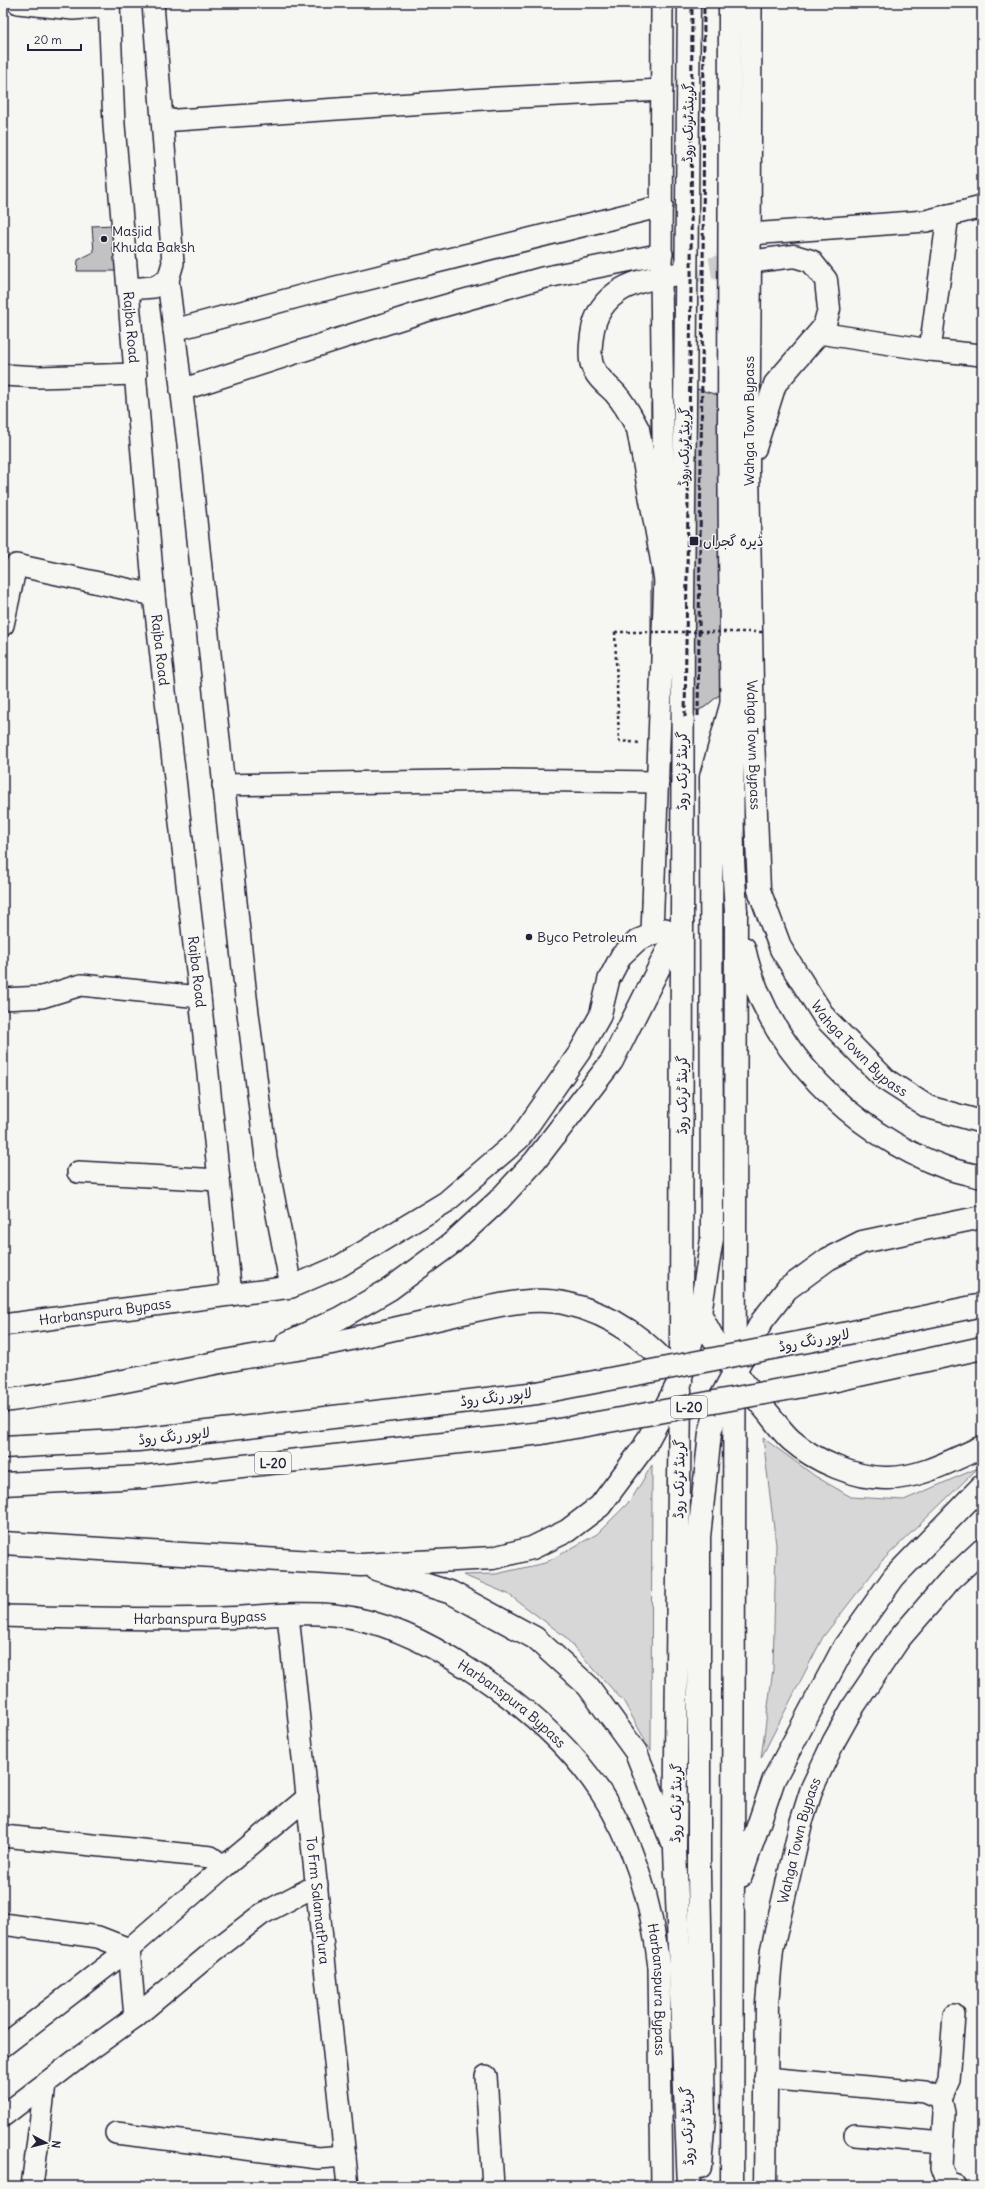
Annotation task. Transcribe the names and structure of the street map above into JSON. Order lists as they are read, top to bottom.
{
  "streets": {
    "main road": [
      "گرینڈ ٹرنک روڈ",
      "Wahga Town Bypass",
      "لاہور رنگ روڈ",
      "L-20"
    ],
    "street": ["Rajba Road", "Harbanspura Bypass", "To Frm SalamatPura"]
  },
  "crossings": [
    ["گرینڈ ٹرنک روڈ", "Harbanspura Bypass"],
    ["Rajba Road", "Harbanspura Bypass"],
    ["Harbanspura Bypass", "To Frm SalamatPura"]
  ],
  "places": {
    "other": ["Masjid Khuda Baksh", "Byco Petroleum"],
    "transit": ["ڈیرہ گجراں"]
  },
  "scale_bar": "20 m",
  "north": "right"
}
